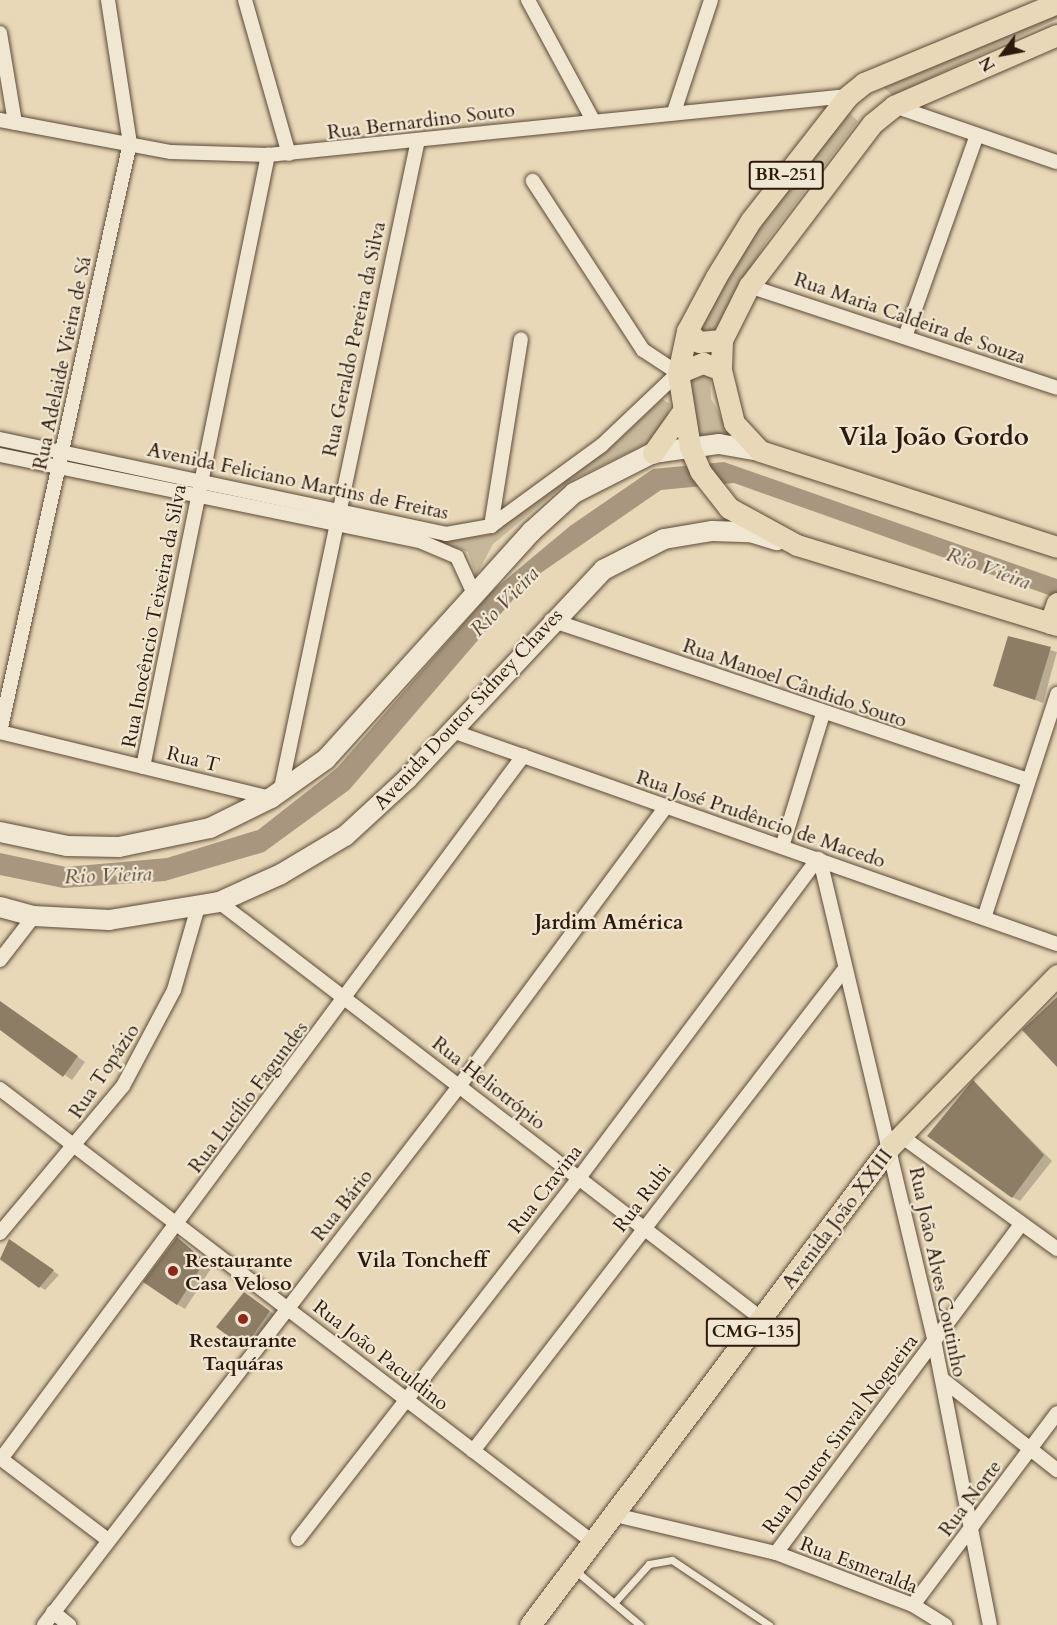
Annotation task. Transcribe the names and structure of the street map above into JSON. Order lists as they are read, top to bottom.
{
  "streets": {
    "main road": [
      "BR-251",
      "Avenida Doutor Sidney Chaves",
      "Avenida João XXIII",
      "CMG-135"
    ],
    "street": [
      "Rua Bernardino Souto",
      "Rua Maria Caldeira de Souza",
      "Rua Geraldo Pereira da Silva",
      "Rua Adelaide Vieira de Sá",
      "Avenida Feliciano Martins de Freitas",
      "Rua Inocêncio Teixeira da Silva",
      "Rua Manoel Cândido Souto",
      "Rua T",
      "Rua José Prudêncio de Macedo",
      "Rua Topázio",
      "Rua Heliotrópio",
      "Rua Lucílio Fagundes",
      "Rua Cravina",
      "Rua Rubi",
      "Rua Bário",
      "Rua João Alves Coutinho",
      "Rua João Paculdino",
      "Rua Doutor Sinval Nogueira",
      "Rua Norte",
      "Rua Esmeralda"
    ]
  },
  "crossings": [
    ["Rua Bernardino Souto", "BR-251"],
    ["Rua Bernardino Souto", "Rua Geraldo Pereira da Silva"],
    ["Rua Bernardino Souto", "Rua Adelaide Vieira de Sá"],
    ["Rua Bernardino Souto", "Rua Inocêncio Teixeira da Silva"],
    ["BR-251", "Rua Maria Caldeira de Souza"],
    ["BR-251", "Avenida Feliciano Martins de Freitas"],
    ["BR-251", "Avenida Doutor Sidney Chaves"],
    ["Rua Geraldo Pereira da Silva", "Avenida Feliciano Martins de Freitas"],
    ["Rua Geraldo Pereira da Silva", "Rua T"],
    ["Rua Adelaide Vieira de Sá", "Avenida Feliciano Martins de Freitas"],
    ["Rua Adelaide Vieira de Sá", "Rua T"],
    ["Avenida Feliciano Martins de Freitas", "Rua Inocêncio Teixeira da Silva"],
    ["Rua Inocêncio Teixeira da Silva", "Rua T"],
    ["Rua Manoel Cândido Souto", "Avenida Doutor Sidney Chaves"],
    ["Avenida Doutor Sidney Chaves", "Rua José Prudêncio de Macedo"],
    ["Avenida Doutor Sidney Chaves", "Rua Topázio"],
    ["Avenida Doutor Sidney Chaves", "Rua Heliotrópio"],
    ["Rua José Prudêncio de Macedo", "Rua Lucílio Fagundes"],
    ["Rua José Prudêncio de Macedo", "Rua Cravina"],
    ["Rua José Prudêncio de Macedo", "Rua Bário"],
    ["Rua José Prudêncio de Macedo", "Rua João Alves Coutinho"],
    ["Rua Topázio", "Rua João Paculdino"],
    ["Rua Heliotrópio", "Rua Lucílio Fagundes"],
    ["Rua Heliotrópio", "Rua Cravina"],
    ["Rua Heliotrópio", "Rua Rubi"],
    ["Rua Heliotrópio", "Rua Bário"],
    ["Rua Heliotrópio", "Avenida João XXIII"],
    ["Rua Lucílio Fagundes", "Rua João Paculdino"],
    ["Rua Cravina", "Rua João Alves Coutinho"],
    ["Rua Cravina", "Rua João Paculdino"],
    ["Rua Rubi", "Rua João Alves Coutinho"],
    ["Rua Rubi", "Rua João Paculdino"],
    ["Rua Bário", "Rua João Paculdino"],
    ["Avenida João XXIII", "Rua João Alves Coutinho"],
    ["Avenida João XXIII", "Rua João Paculdino"],
    ["Avenida João XXIII", "Rua Esmeralda"],
    ["Rua João Alves Coutinho", "Rua Doutor Sinval Nogueira"],
    ["Rua João Alves Coutinho", "Rua Norte"],
    ["Rua Doutor Sinval Nogueira", "Rua Esmeralda"],
    ["Rua Norte", "Rua Esmeralda"]
  ],
  "districts": ["Vila João Gordo", "Jardim América", "Vila Toncheff"],
  "water": ["Rio Vieira"],
  "places": ["Restaurante Casa Veloso", "Restaurante Taquáras"],
  "north": "bottom left"
}
